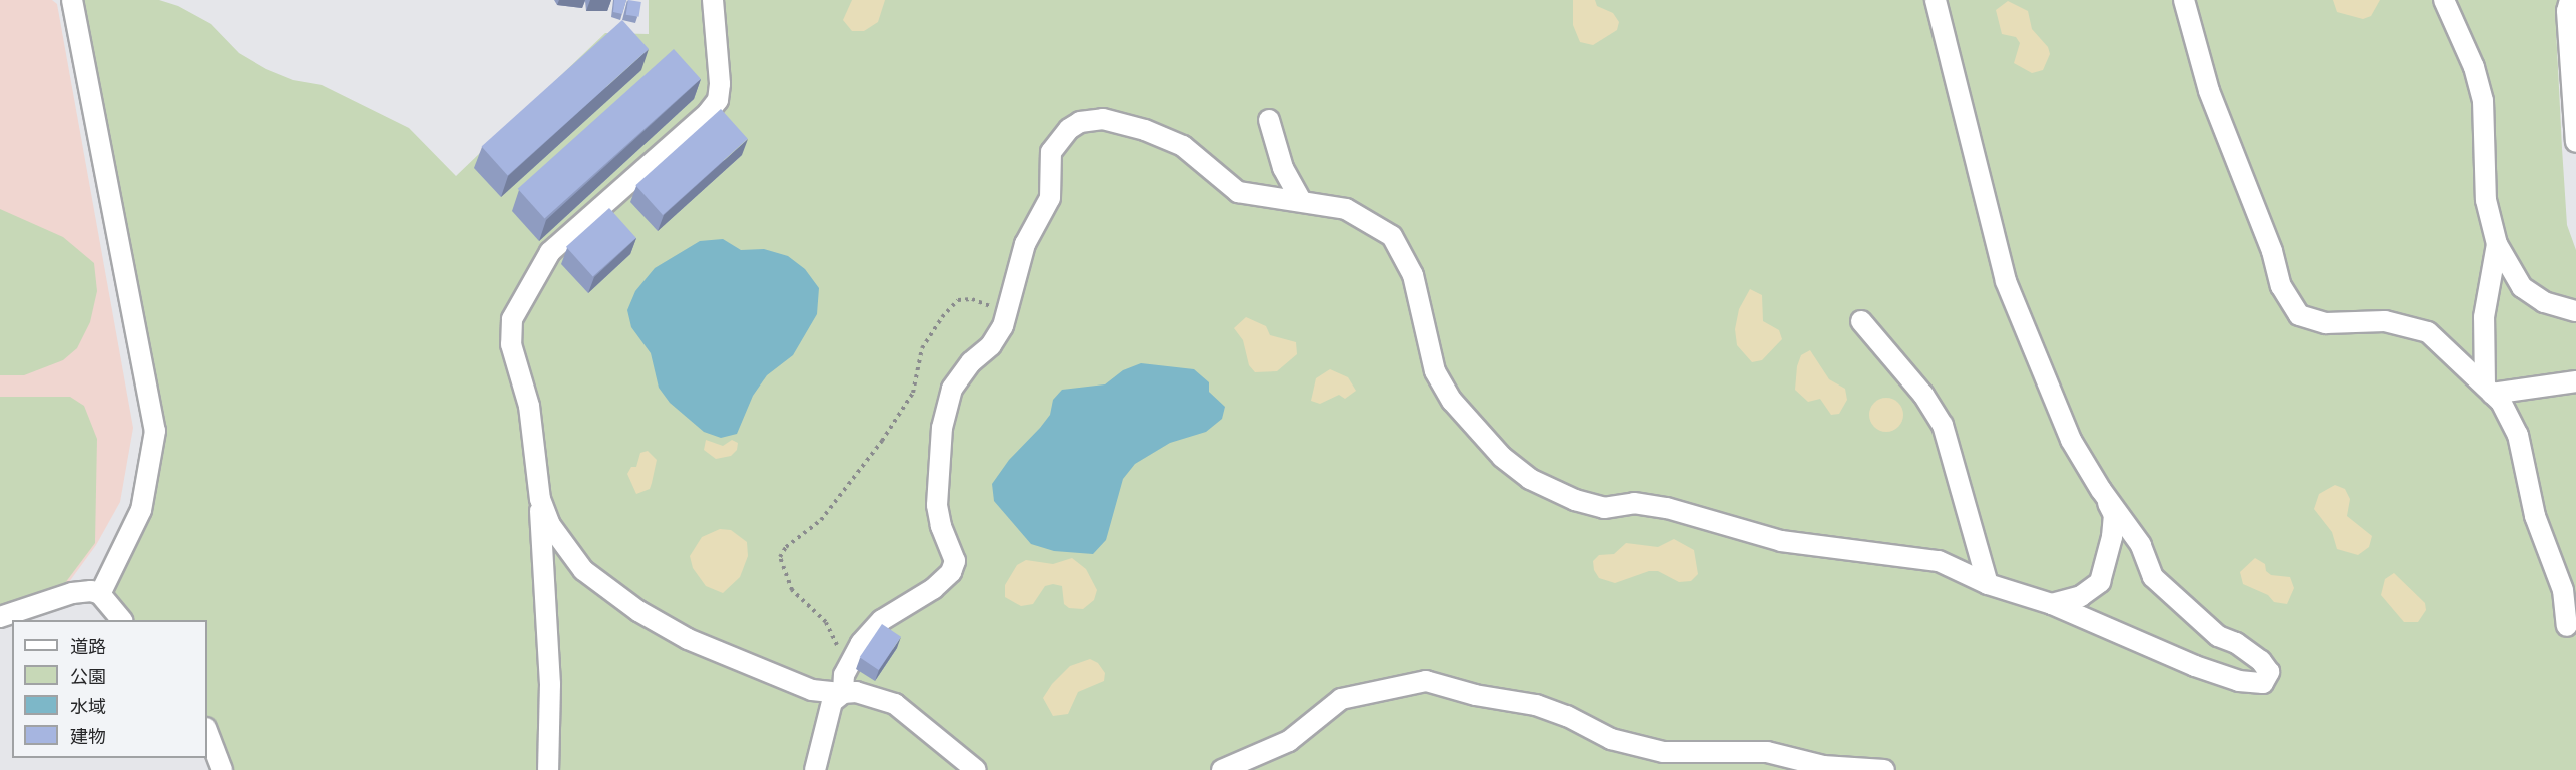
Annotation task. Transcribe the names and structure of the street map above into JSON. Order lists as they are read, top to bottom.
{
  "legend": [
    "道路",
    "公園",
    "水域",
    "建物"
  ]
}
